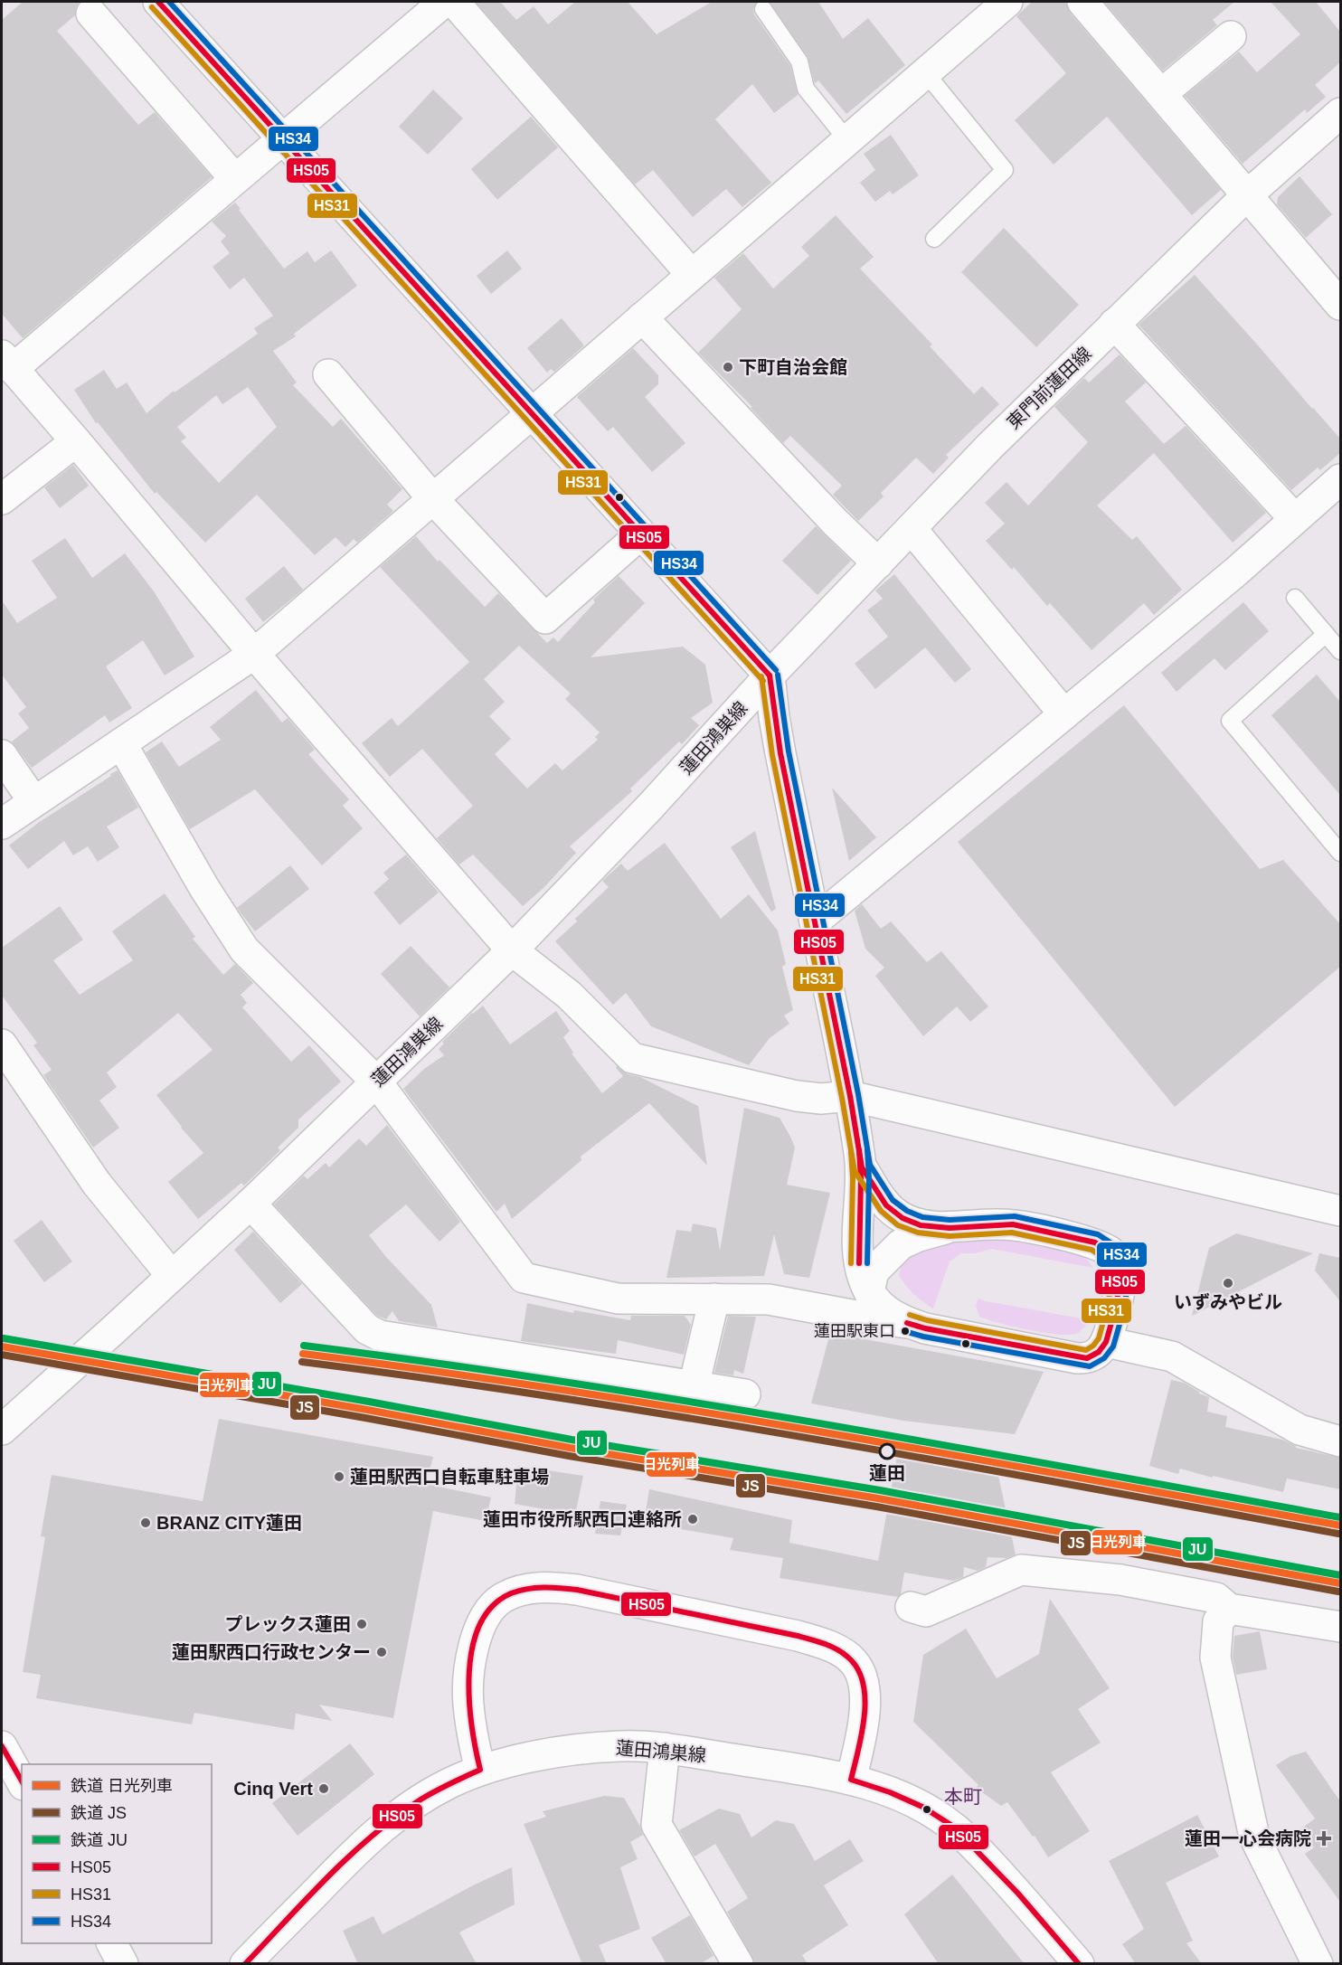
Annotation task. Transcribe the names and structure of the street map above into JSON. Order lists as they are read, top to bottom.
{
  "streets": {
    "street": ["東門前蓮田線", "蓮田鴻巣線"]
  },
  "crossings": [
    ["東門前蓮田線", "蓮田鴻巣線"]
  ],
  "districts": ["本町"],
  "places": {
    "other": [
      "下町自治会館",
      "いずみやビル",
      "蓮田駅東口",
      "蓮田",
      "蓮田駅西口自転車駐車場",
      "蓮田市役所駅西口連絡所",
      "BRANZ CITY蓮田",
      "プレックス蓮田",
      "蓮田駅西口行政センター",
      "Cinq Vert"
    ],
    "health": ["蓮田一心会病院"]
  },
  "lines": [
    "transit line HS05",
    "transit line HS34",
    "transit line HS31",
    "rail line JU",
    "rail line 日光列車",
    "rail line JS"
  ],
  "legend": [
    "鉄道 日光列車",
    "鉄道 JS",
    "鉄道 JU",
    "HS05",
    "HS31",
    "HS34"
  ]
}
